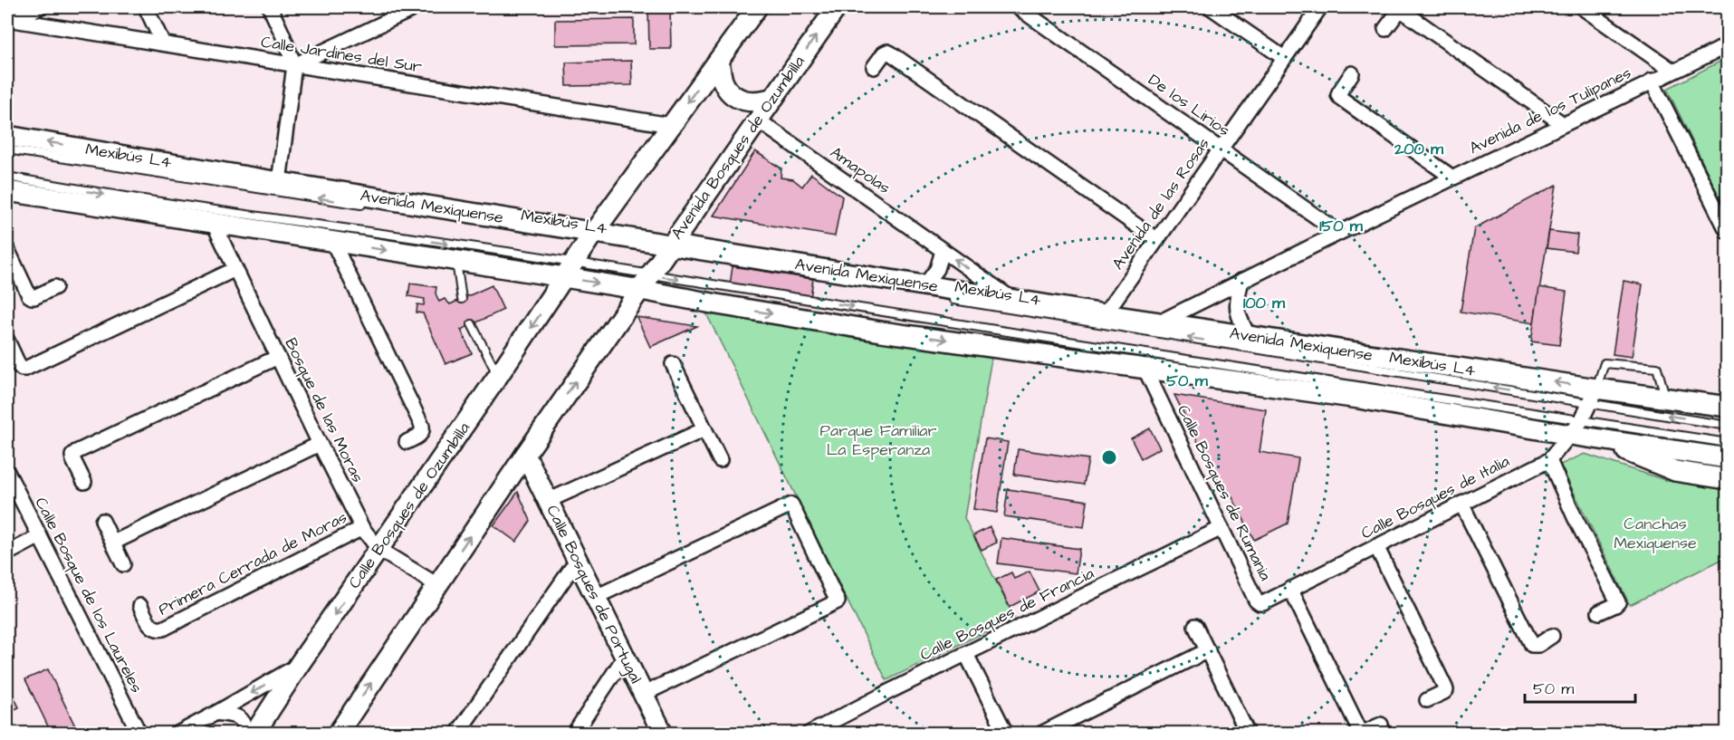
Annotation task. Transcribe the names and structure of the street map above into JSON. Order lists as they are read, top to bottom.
{
  "streets": {
    "main road": [
      "Avenida Bosques de Ozumbilla",
      "Avenida Mexiquense",
      "Calle Bosques de Ozumbilla",
      "Calle Bosques de Portugal"
    ],
    "street": [
      "Calle Jardines del Sur",
      "De los Lirios",
      "Avenida de los Tulipanes",
      "Amapolas",
      "Avenida de las Rosas",
      "Bosque de las Moras",
      "Calle Bosques de Rumania",
      "Calle Bosques de Italia",
      "Primera Cerrada de Moras",
      "Calle Bosque de los Laureles",
      "Calle Bosques de Francia"
    ],
    "lane": ["Mexibús L4"]
  },
  "crossings": [
    ["De los Lirios", "Avenida de los Tulipanes"],
    ["De los Lirios", "Avenida de las Rosas"],
    ["Avenida de los Tulipanes", "Avenida Mexiquense"],
    ["Avenida Bosques de Ozumbilla", "Mexibús L4"],
    ["Avenida Bosques de Ozumbilla", "Amapolas"],
    ["Avenida Bosques de Ozumbilla", "Avenida Mexiquense"],
    ["Mexibús L4", "Avenida Mexiquense"],
    ["Mexibús L4", "Calle Bosques de Italia"],
    ["Amapolas", "Avenida Mexiquense"],
    ["Avenida de las Rosas", "Avenida Mexiquense"],
    ["Avenida Mexiquense", "Calle Bosques de Italia"],
    ["Bosque de las Moras", "Calle Bosques de Ozumbilla"],
    ["Bosque de las Moras", "Primera Cerrada de Moras"],
    ["Calle Bosques de Rumania", "Calle Bosques de Italia"],
    ["Calle Bosques de Rumania", "Calle Bosques de Francia"]
  ],
  "parks": ["Parque Familiar La Esperanza", "Canchas Mexiquense"],
  "scale_bar": "50 m",
  "rings": [
    "200 m",
    "150 m",
    "100 m",
    "50 m"
  ]
}
